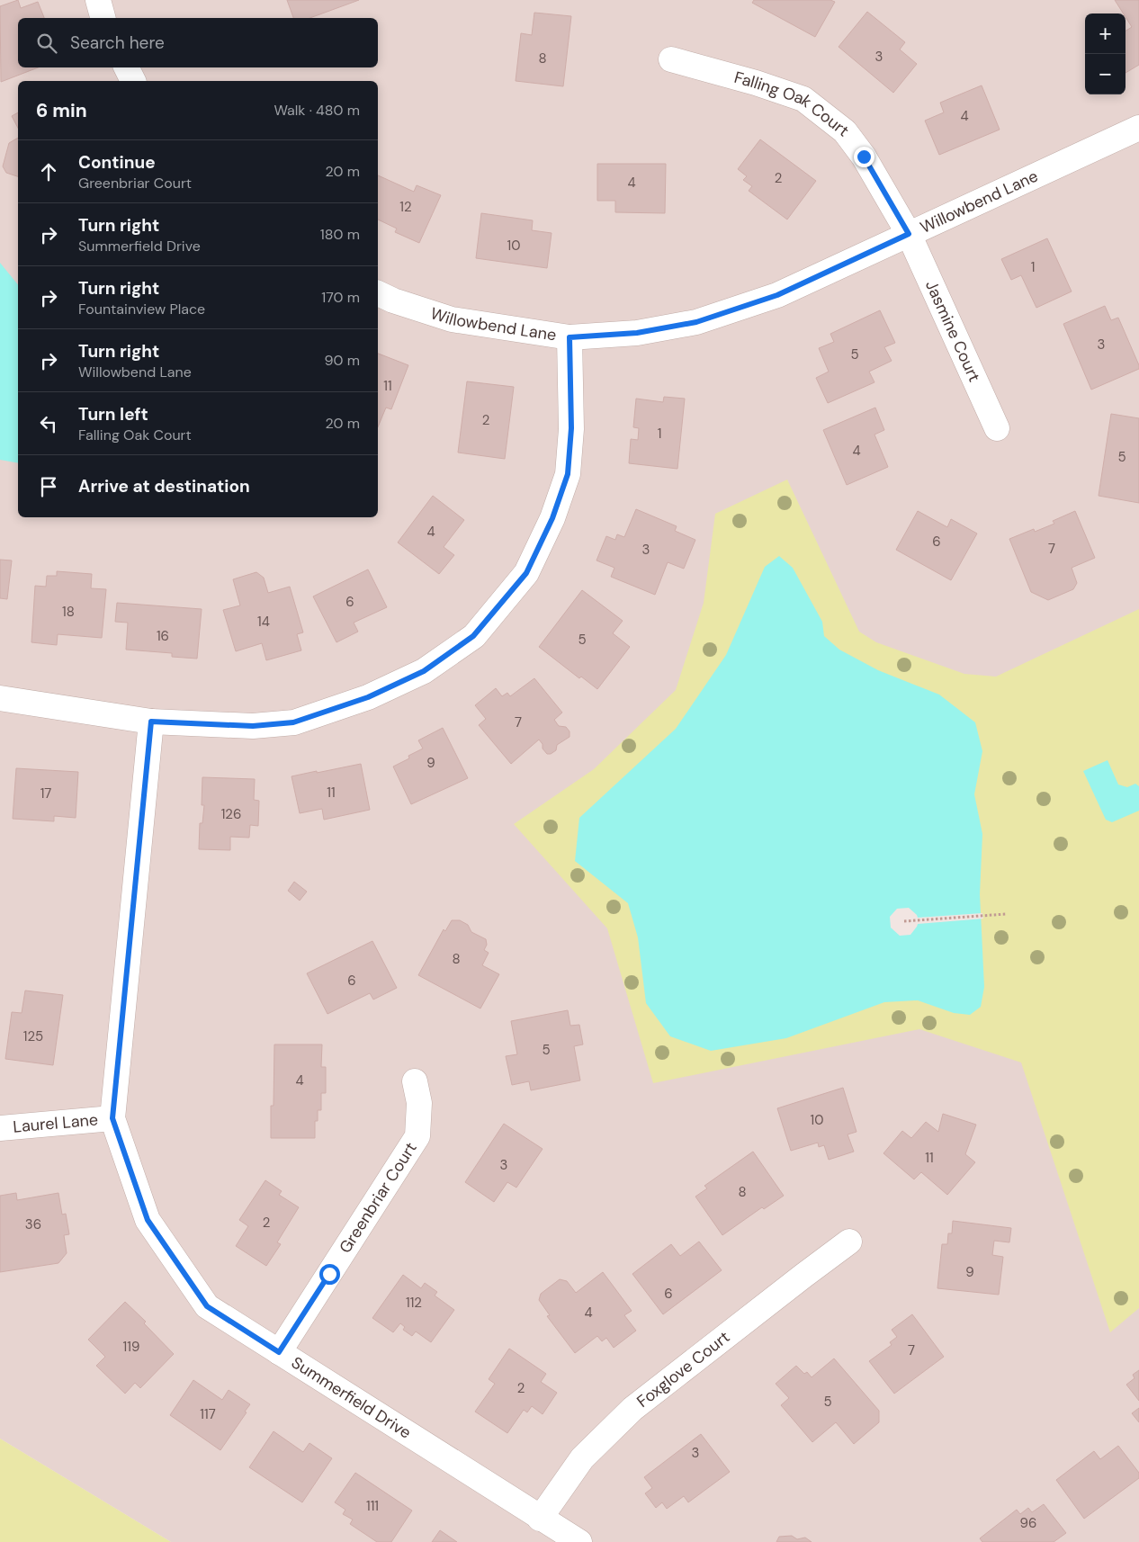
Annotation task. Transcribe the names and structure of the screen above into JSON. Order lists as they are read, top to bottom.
{
  "streets": {
    "street": [
      "Falling Oak Court",
      "Willowbend Lane",
      "Jasmine Court",
      "Laurel Lane",
      "Greenbriar Court",
      "Foxglove Court",
      "Summerfield Drive"
    ]
  },
  "crossings": [
    ["Falling Oak Court", "Willowbend Lane"],
    ["Falling Oak Court", "Jasmine Court"],
    ["Willowbend Lane", "Jasmine Court"],
    ["Laurel Lane", "Summerfield Drive"],
    ["Greenbriar Court", "Summerfield Drive"],
    ["Foxglove Court", "Summerfield Drive"]
  ],
  "house_numbers": [
    "3",
    "8",
    "4",
    "2",
    "4",
    "12",
    "10",
    "1",
    "3",
    "5",
    "11",
    "2",
    "1",
    "4",
    "5",
    "4",
    "6",
    "7",
    "3",
    "6",
    "18",
    "14",
    "16",
    "5",
    "7",
    "9",
    "11",
    "17",
    "126",
    "8",
    "6",
    "125",
    "5",
    "4",
    "10",
    "11",
    "3",
    "8",
    "2",
    "36",
    "9",
    "6",
    "112",
    "4",
    "119",
    "7",
    "2",
    "5",
    "117",
    "3",
    "111",
    "96"
  ],
  "page": {
    "map_buttons": ["+", "−"],
    "search": "Search here",
    "heading": ["6 min", "Walk · 480 m"],
    "list": [
      ["Continue", "Greenbriar Court", "20 m"],
      ["Turn right", "Summerfield Drive", "180 m"],
      ["Turn right", "Fountainview Place", "170 m"],
      ["Turn right", "Willowbend Lane", "90 m"],
      ["Turn left", "Falling Oak Court", "20 m"],
      "Arrive at destination"
    ]
  }
}
